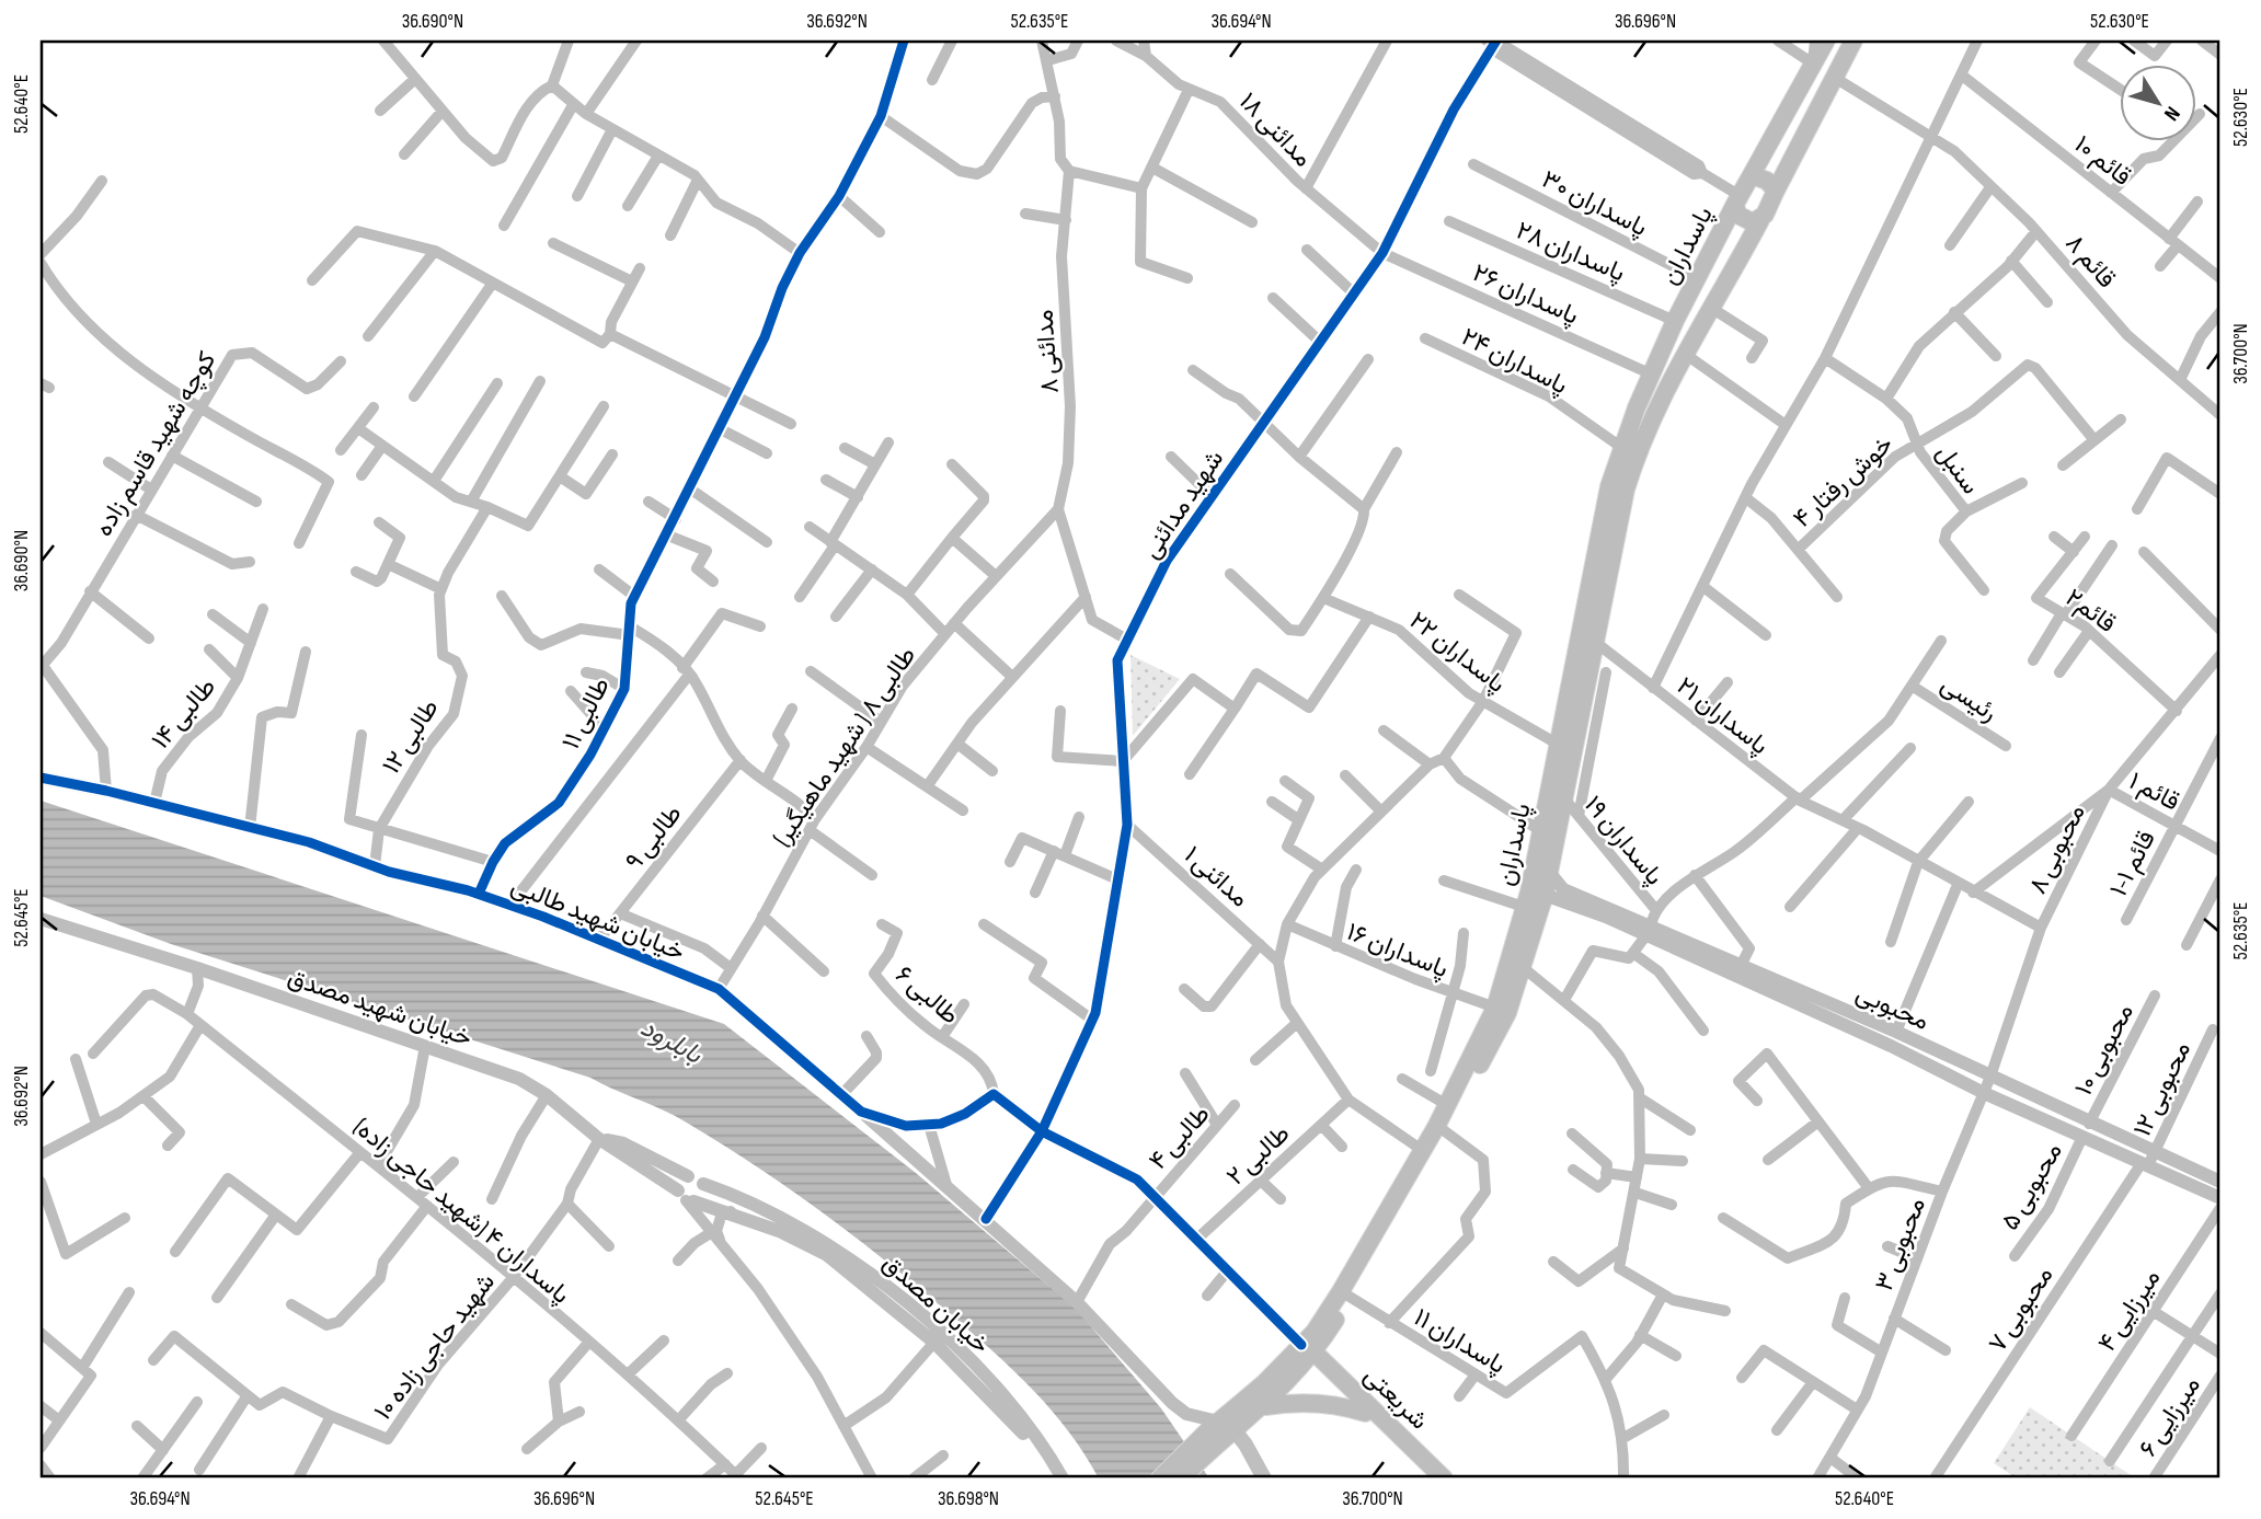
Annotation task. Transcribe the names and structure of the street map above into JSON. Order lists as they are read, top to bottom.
{
  "streets": {
    "main road": ["پاسداران", "شریعتی"],
    "street": [
      "مدائنی ۱۸",
      "قائم ۱۰",
      "پاسداران ۳۰",
      "پاسداران ۲۸",
      "قائم ۸",
      "پاسداران ۲۶",
      "مدائنی ۸",
      "پاسداران ۲۴",
      "کوچه شهید قاسم زاده",
      "سنبل",
      "خوش رفتار ۴",
      "شهید مدائنی",
      "قائم۲",
      "پاسداران ۲۲",
      "رئیسی",
      "طالبی ۱۴",
      "طالبی ۱۱",
      "پاسداران ۲۱",
      "طالبی ۱۲",
      "طالبی ۸ ( شهید ماهیگیر)",
      "قائم ۱",
      "طالبی ۹",
      "پاسداران ۱۹",
      "محبوبی ۸",
      "قائم ۱-۱",
      "مدائنی ۱",
      "خیابان شهید طالبی",
      "پاسداران ۱۶",
      "طالبی ۶",
      "خیابان شهید مصدق",
      "محبوبی",
      "محبوبی ۱۰",
      "محبوبی ۱۲",
      "طالبی ۴",
      "طالبی ۲",
      "محبوبی ۵",
      "پاسداران ۴ (شهید حاجی زاده)",
      "محبوبی ۳",
      "خیابان مصدق",
      "محبوبی ۷",
      "میرزایی ۴",
      "پاسداران ۱۱",
      "شهید حاجی زاده ۱۰",
      "میرزایی ۶"
    ]
  },
  "crossings": [
    ["مدائنی ۱۸", "پاسداران ۲۶"],
    ["مدائنی ۱۸", "شهید مدائنی"],
    ["پاسداران ۳۰", "پاسداران"],
    ["پاسداران", "پاسداران ۲۸"],
    ["پاسداران", "پاسداران ۲۶"],
    ["پاسداران", "پاسداران ۲۴"],
    ["پاسداران", "پاسداران ۲۲"],
    ["پاسداران", "پاسداران ۲۱"],
    ["پاسداران", "پاسداران ۱۹"],
    ["پاسداران", "پاسداران ۱۶"],
    ["پاسداران", "محبوبی"],
    ["پاسداران", "پاسداران ۱۱"],
    ["پاسداران", "شریعتی"],
    ["پاسداران ۲۶", "شهید مدائنی"],
    ["مدائنی ۸", "شهید مدائنی"],
    ["مدائنی ۸", "طالبی ۸ ( شهید ماهیگیر)"],
    ["سنبل", "خوش رفتار ۴"],
    ["شهید مدائنی", "مدائنی ۱"],
    ["قائم۲", "محبوبی ۸"],
    ["طالبی ۱۴", "خیابان شهید طالبی"],
    ["طالبی ۱۱", "خیابان شهید طالبی"],
    ["پاسداران ۲۱", "محبوبی ۸"],
    ["طالبی ۱۲", "خیابان شهید طالبی"],
    ["طالبی ۸ ( شهید ماهیگیر)", "خیابان شهید طالبی"],
    ["قائم ۱", "محبوبی ۸"],
    ["قائم ۱", "قائم ۱-۱"],
    ["طالبی ۹", "خیابان شهید طالبی"],
    ["محبوبی ۸", "محبوبی"],
    ["محبوبی ۸", "محبوبی ۳"],
    ["خیابان شهید طالبی", "طالبی ۶"],
    ["خیابان شهید مصدق", "خیابان مصدق"],
    ["خیابان شهید مصدق", "شهید حاجی زاده ۱۰"],
    ["محبوبی", "محبوبی ۱۰"],
    ["محبوبی", "محبوبی ۱۲"],
    ["محبوبی", "محبوبی ۵"],
    ["محبوبی", "محبوبی ۳"],
    ["محبوبی", "محبوبی ۷"],
    ["محبوبی ۱۰", "محبوبی ۵"],
    ["محبوبی ۱۲", "محبوبی ۷"],
    ["پاسداران ۴ (شهید حاجی زاده)", "شهید حاجی زاده ۱۰"]
  ],
  "water": ["بابلرود"],
  "north": "bottom right",
  "coordinates": [
    "36.690°N",
    "36.692°N",
    "52.635°E",
    "36.694°N",
    "36.696°N",
    "52.630°E",
    "52.640°E",
    "36.700°N",
    "52.645°E",
    "36.698°N"
  ]
}
